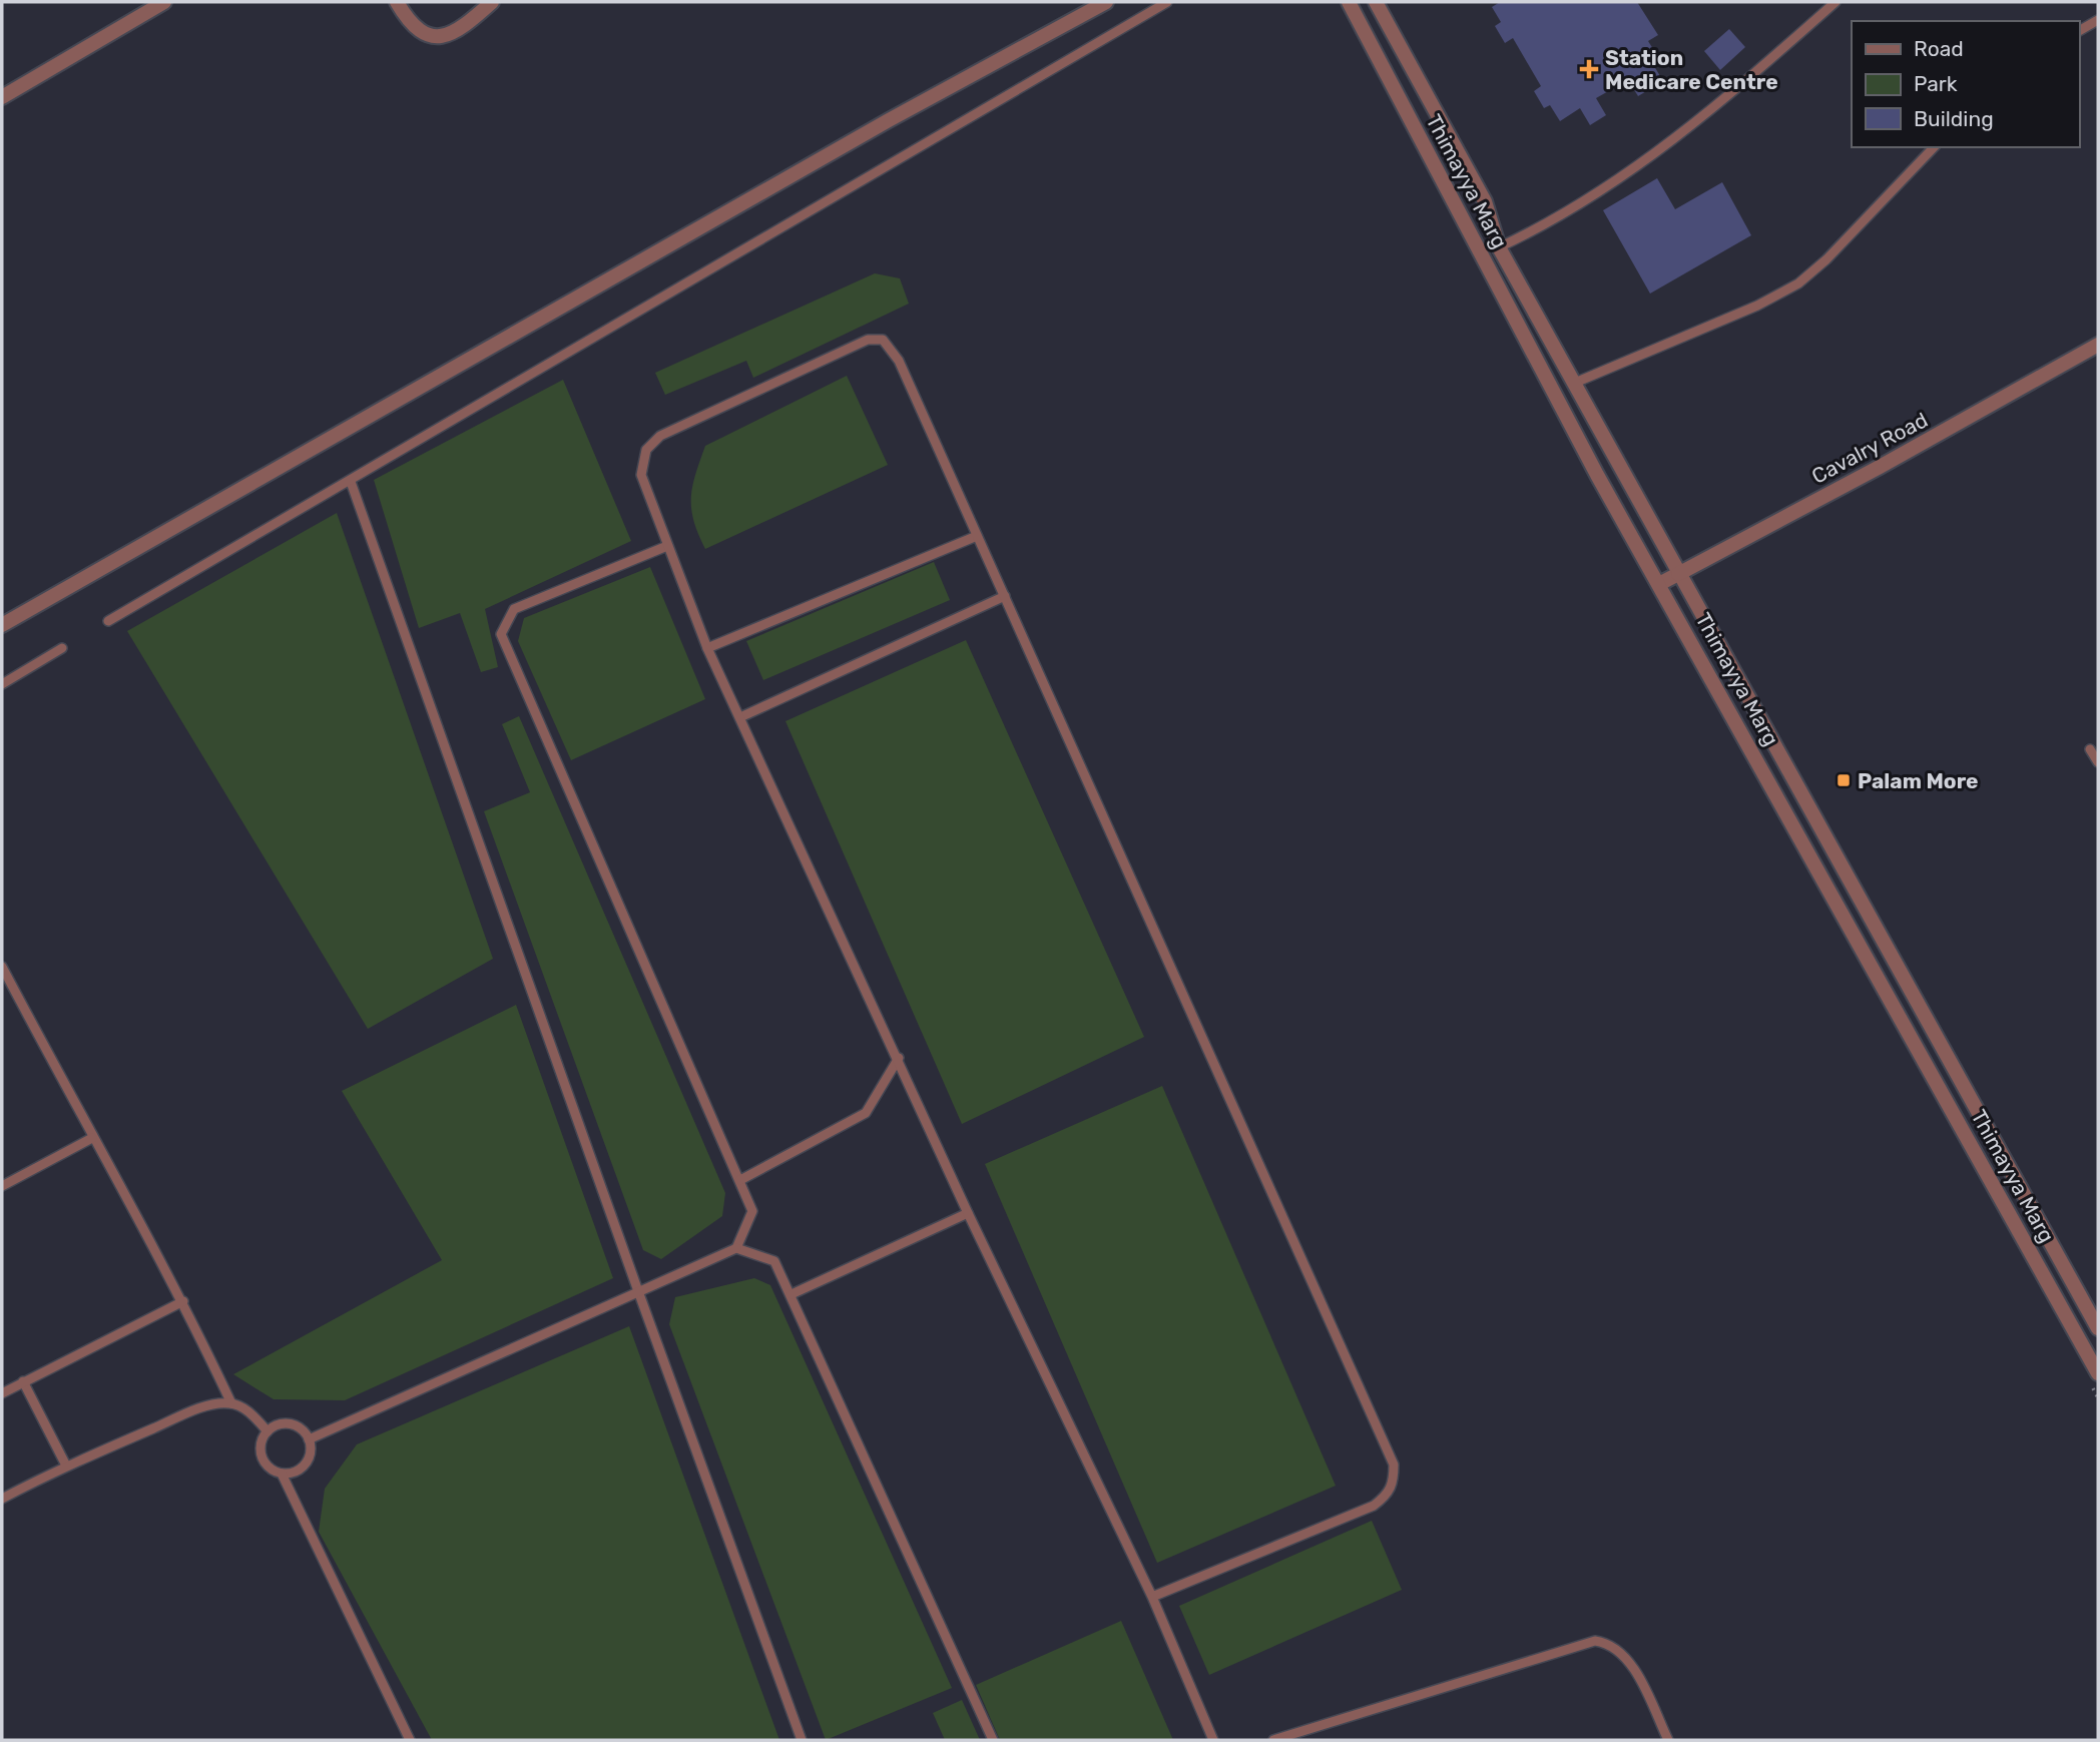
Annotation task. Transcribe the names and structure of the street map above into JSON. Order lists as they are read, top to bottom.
{
  "streets": {
    "street": ["Thimayya Marg", "Cavalry Road"]
  },
  "crossings": [
    ["Thimayya Marg", "Cavalry Road"]
  ],
  "places": {
    "health": ["Station Medicare Centre"],
    "transit": ["Palam More"]
  },
  "legend": ["Road", "Park", "Building"]
}
